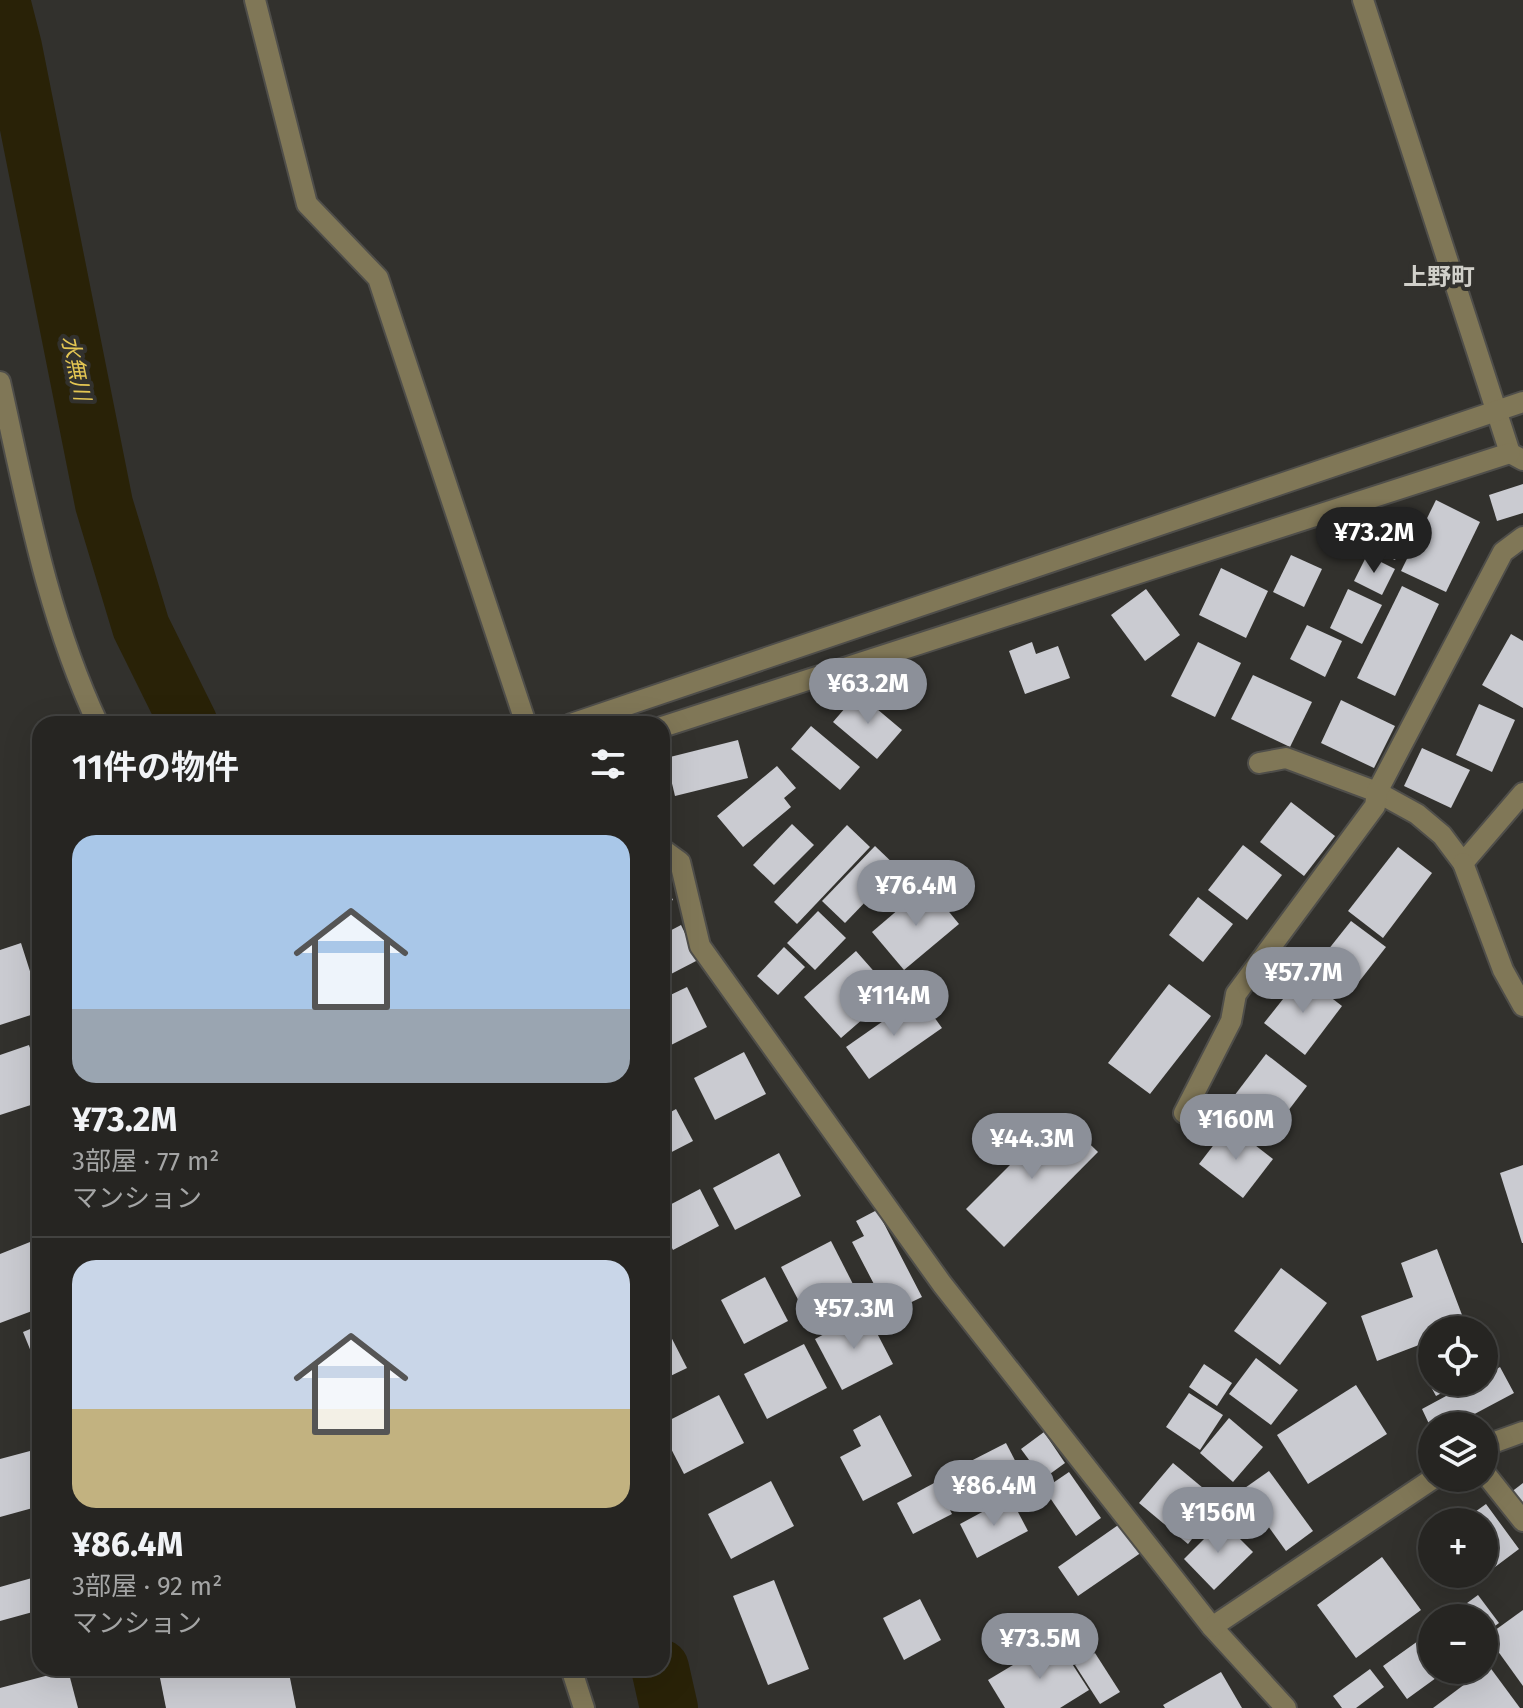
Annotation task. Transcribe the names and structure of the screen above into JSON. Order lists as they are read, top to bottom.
{
  "districts": ["上野町"],
  "water": ["水無川"],
  "page": {
    "price": [
      "¥73.2M",
      "¥63.2M",
      "¥76.4M",
      "¥57.7M",
      "¥114M",
      "¥160M",
      "¥44.3M",
      "¥57.3M",
      "¥86.4M",
      "¥156M",
      "¥73.5M"
    ],
    "heading": "11件の物件",
    "list": [
      {
        "name": "¥73.2M",
        "note": "3部屋 · 77 m² · マンション"
      },
      {
        "name": "¥86.4M",
        "note": "3部屋 · 92 m² · マンション"
      }
    ],
    "map_buttons": ["+", "−"]
  }
}
